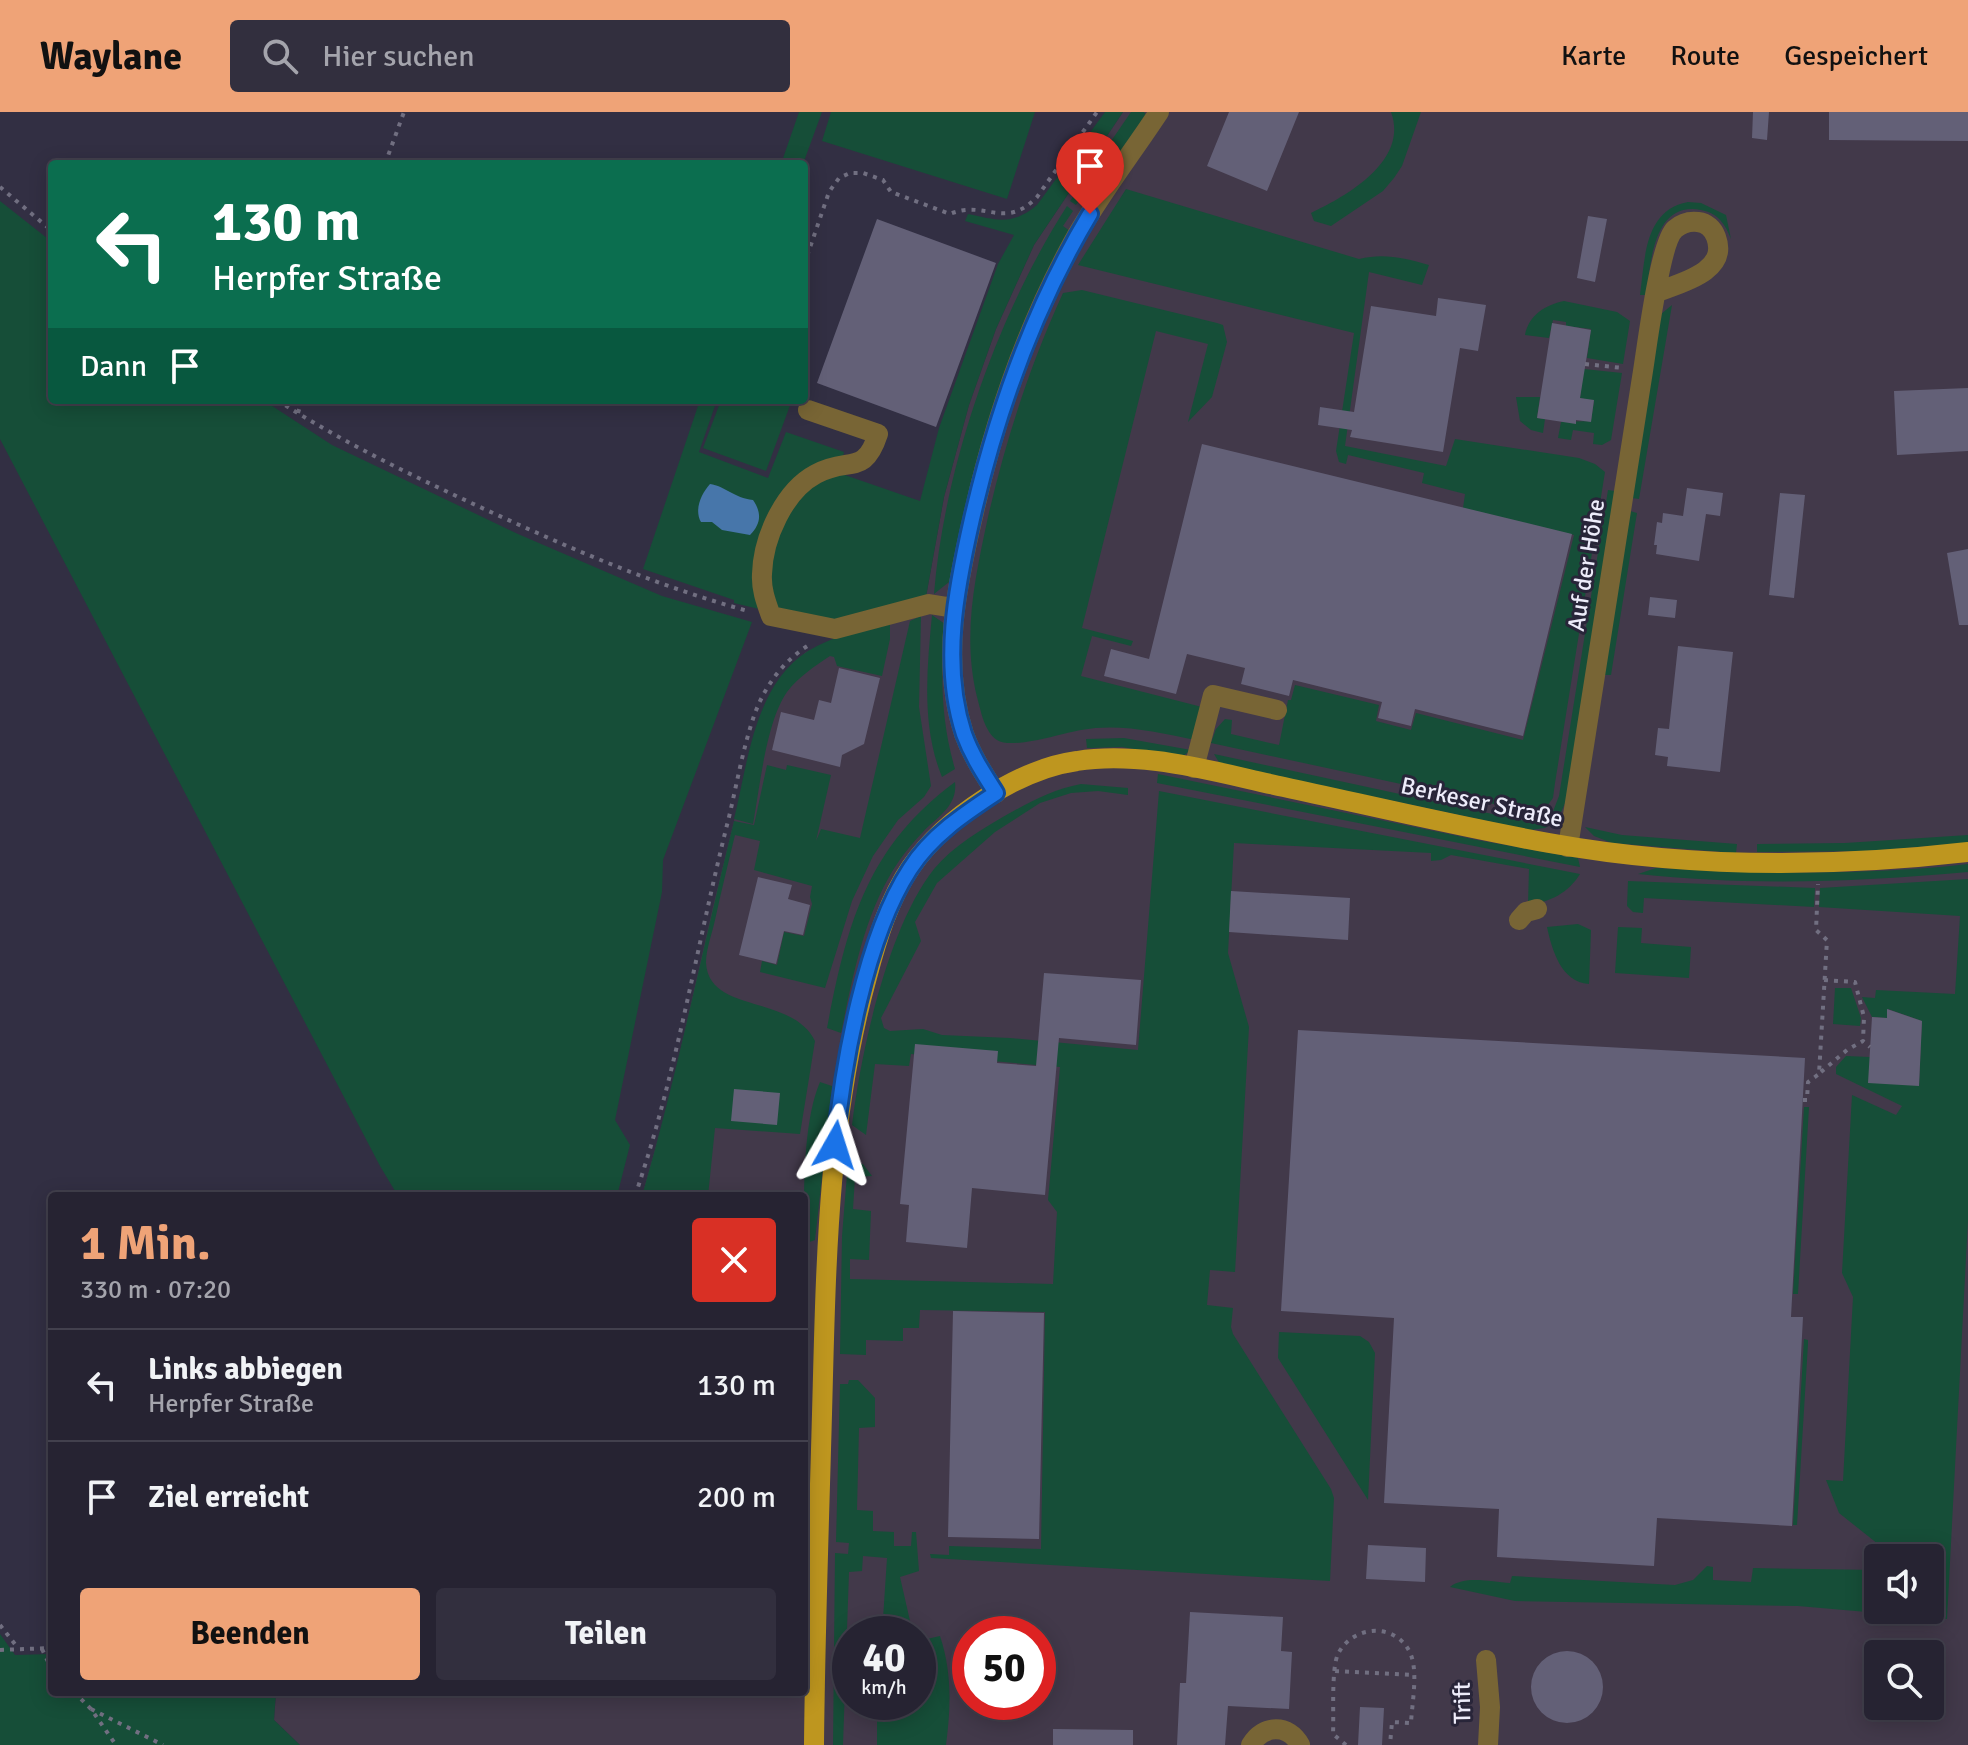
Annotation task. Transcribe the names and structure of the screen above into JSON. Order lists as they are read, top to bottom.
{
  "streets": {
    "main road": ["Berkeser Straße"],
    "street": ["Auf der Höhe", "Trift"]
  },
  "crossings": [
    ["Auf der Höhe", "Berkeser Straße"]
  ],
  "page": {
    "header": "Waylane",
    "search": "Hier suchen",
    "nav": ["Karte", "Route", "Gespeichert"],
    "turn": ["130 m", "Herpfer Straße"],
    "then": "Dann",
    "heading": ["1 Min.", "330 m · 07:20"],
    "list": [
      {
        "name": "Links abbiegen",
        "note": "Herpfer Straße",
        "value": "130 m"
      },
      {
        "name": "Ziel erreicht",
        "value": "200 m"
      }
    ],
    "buttons": ["Beenden", "Teilen"],
    "speed": "40 km/h",
    "limit": "50"
  }
}
